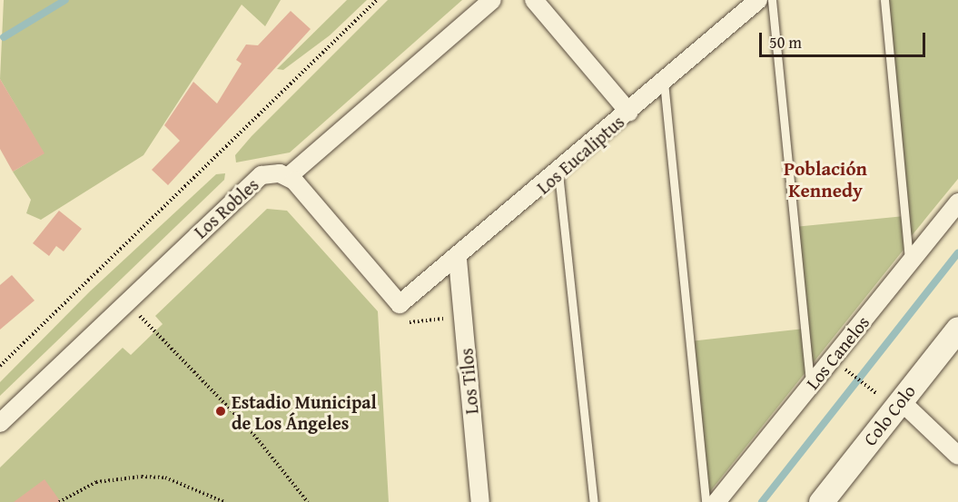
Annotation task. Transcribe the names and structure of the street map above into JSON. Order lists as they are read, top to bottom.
{
  "streets": {
    "main road": ["Colo Colo"],
    "street": [
      "Los Eucaliptus",
      "Los Robles",
      "Los Canelos",
      "Los Tilos"
    ]
  },
  "crossings": [
    ["Los Eucaliptus", "Los Robles"],
    ["Los Eucaliptus", "Los Tilos"]
  ],
  "districts": ["Población Kennedy"],
  "places": ["Estadio Municipal de Los Ángeles"],
  "scale_bar": "50 m"
}
